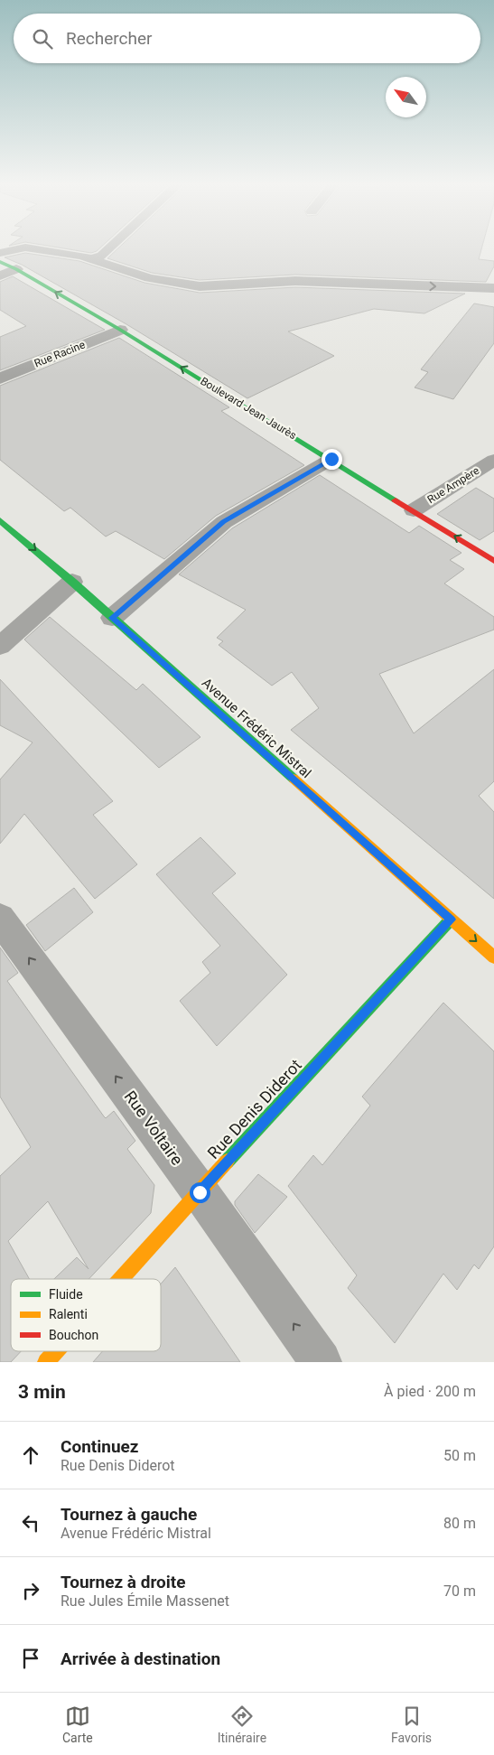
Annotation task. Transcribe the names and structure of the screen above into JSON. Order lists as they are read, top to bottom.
{
  "streets": {
    "main road": ["Boulevard Jean Jaurès", "Avenue Frédéric Mistral", "Rue Denis Diderot"],
    "street": ["Rue Racine", "Rue Ampère", "Rue Voltaire"]
  },
  "crossings": [
    ["Rue Racine", "Boulevard Jean Jaurès"],
    ["Boulevard Jean Jaurès", "Rue Ampère"],
    ["Avenue Frédéric Mistral", "Rue Denis Diderot"],
    ["Rue Denis Diderot", "Rue Voltaire"]
  ],
  "one_way": ["Boulevard Jean Jaurès", "Rue Voltaire"],
  "legend": ["Fluide", "Ralenti", "Bouchon"],
  "north": "top left",
  "page": {
    "search": "Rechercher",
    "heading": ["3 min", "À pied · 200 m"],
    "list": [
      ["Continuez", "Rue Denis Diderot", "50 m"],
      ["Tournez à gauche", "Avenue Frédéric Mistral", "80 m"],
      ["Tournez à droite", "Rue Jules Émile Massenet", "70 m"],
      "Arrivée à destination"
    ],
    "nav": ["Carte", "Itinéraire", "Favoris"]
  }
}
